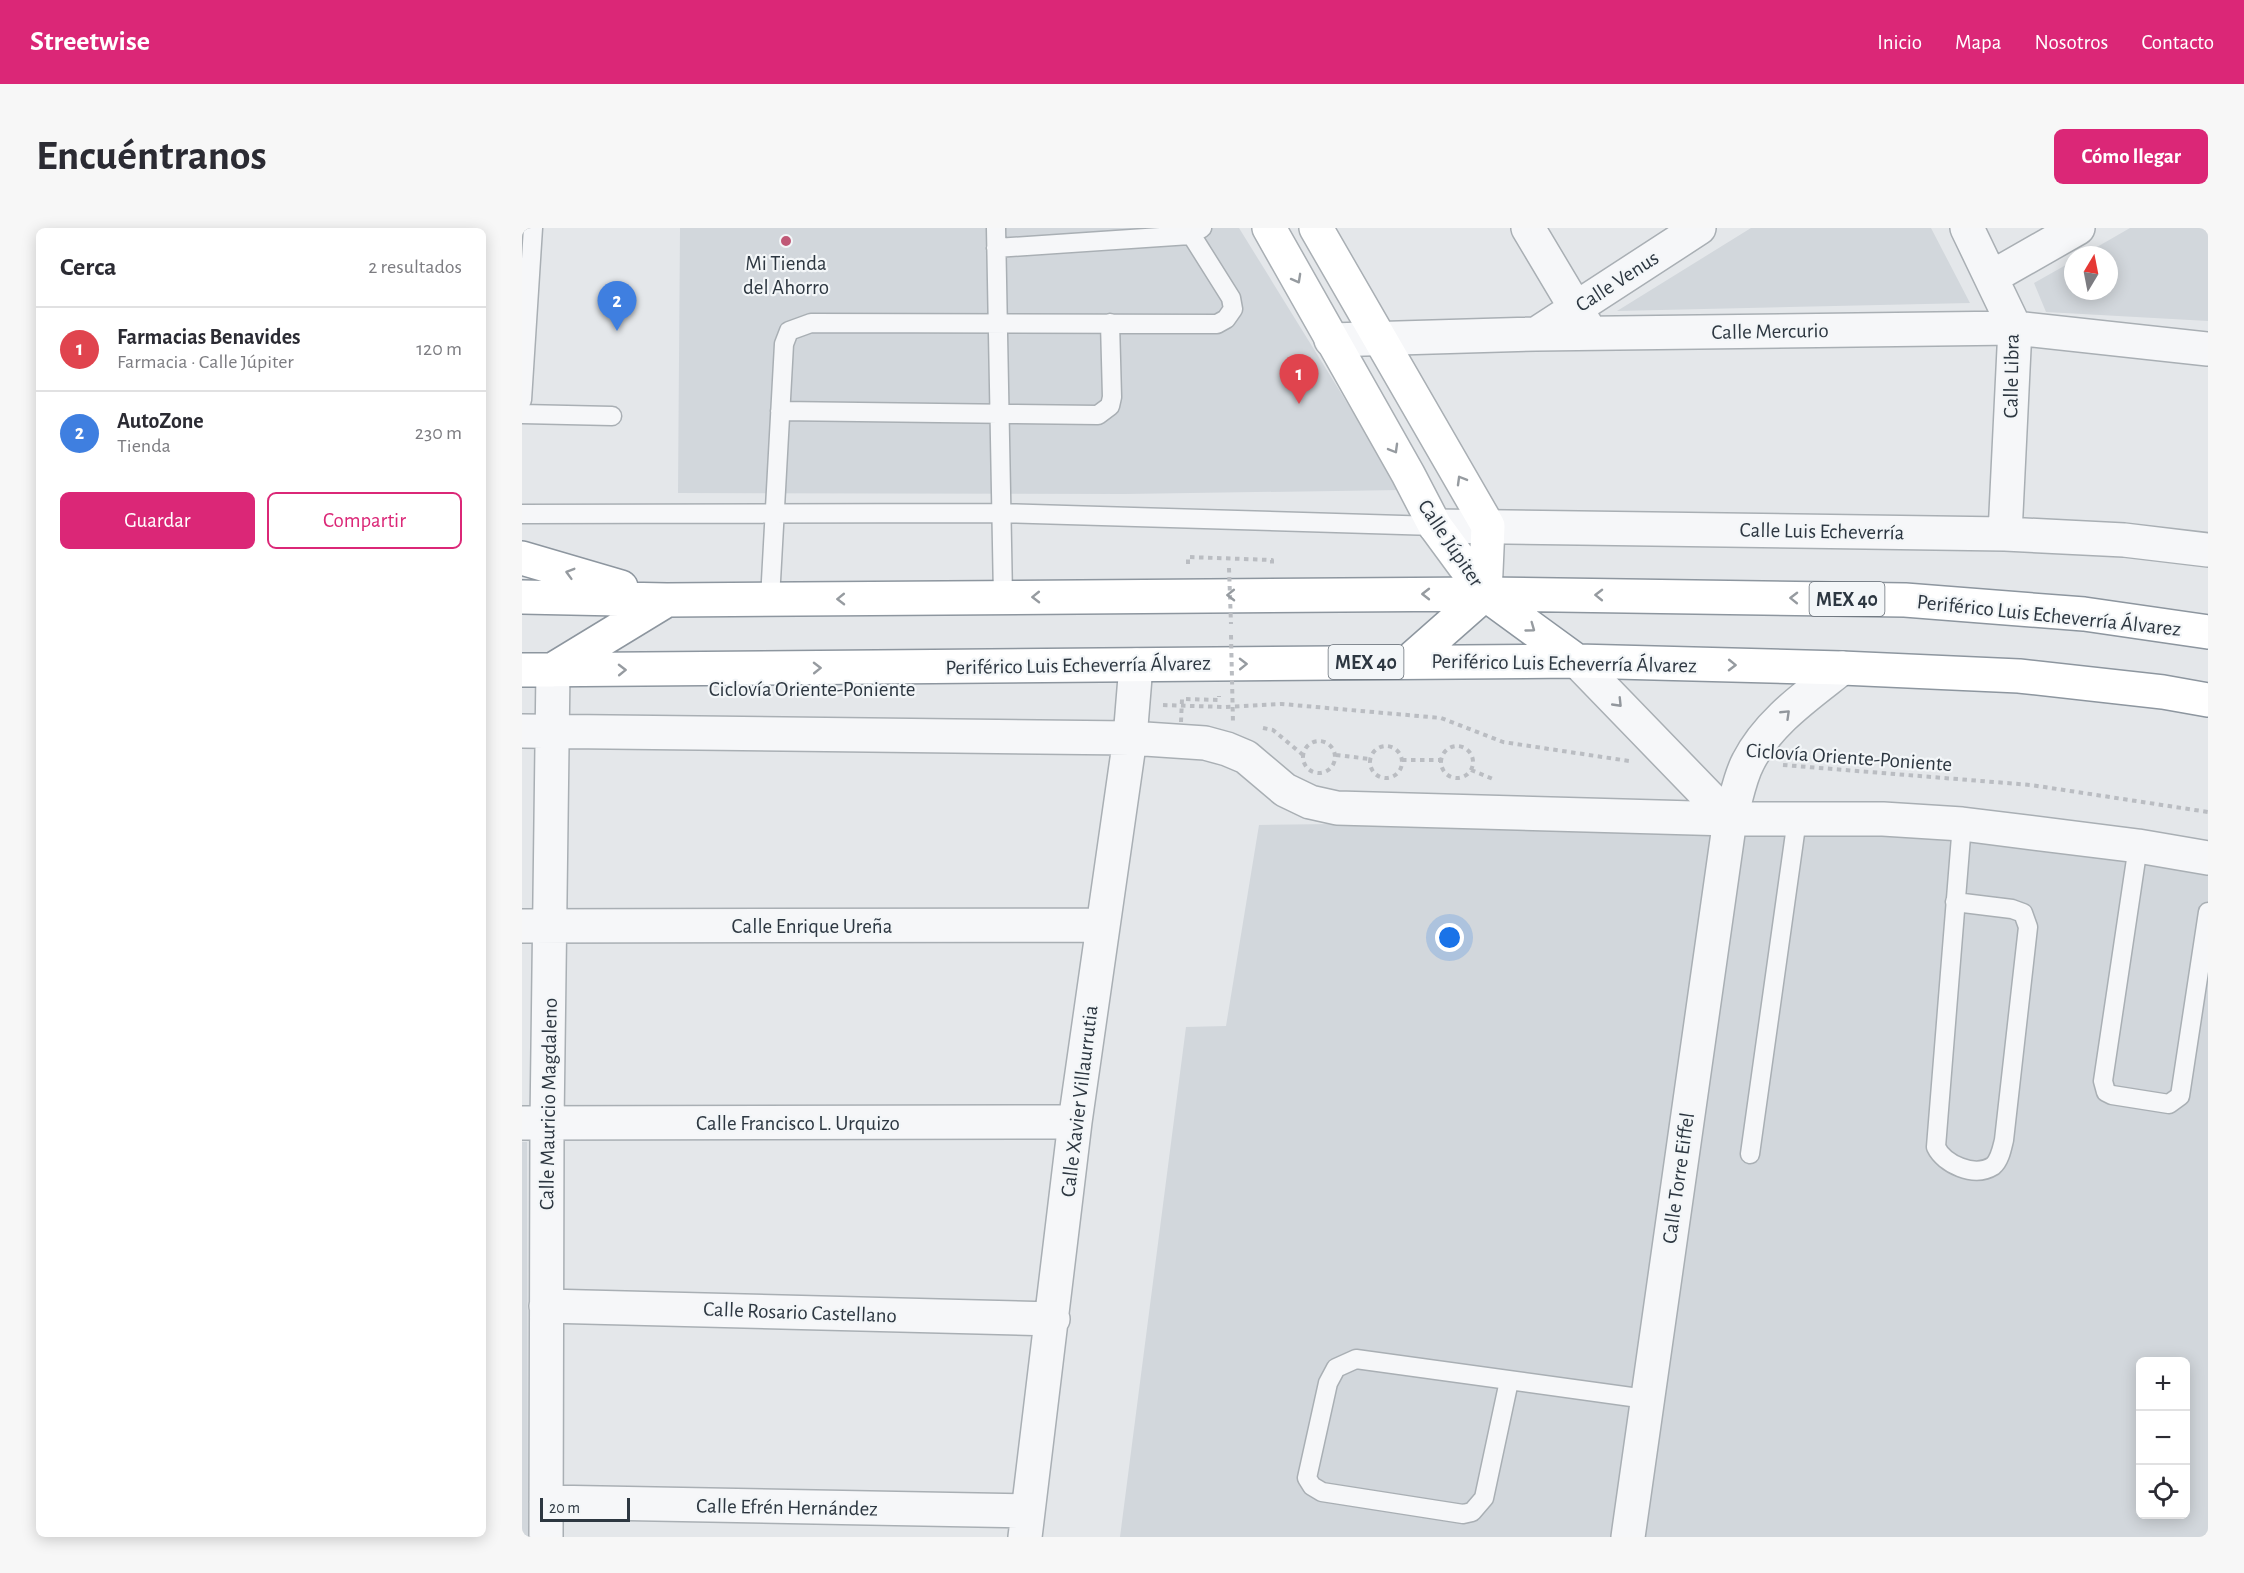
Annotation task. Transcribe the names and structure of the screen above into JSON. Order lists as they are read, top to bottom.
{
  "streets": {
    "main road": ["Calle Júpiter", "MEX 40", "Periférico Luis Echeverría Álvarez"],
    "street": [
      "Calle Venus",
      "Calle Mercurio",
      "Calle Libra",
      "Calle Luis Echeverría",
      "Calle Enrique Ureña",
      "Calle Xavier Villaurrutia",
      "Calle Mauricio Magdaleno",
      "Calle Francisco L. Urquizo",
      "Calle Torre Eiffel",
      "Calle Rosario Castellano",
      "Calle Efrén Hernández"
    ],
    "path": ["Ciclovía Oriente-Poniente"]
  },
  "crossings": [
    ["Calle Venus", "Calle Mercurio"],
    ["Calle Venus", "Calle Júpiter"],
    ["Calle Mercurio", "Calle Libra"],
    ["Calle Libra", "Calle Luis Echeverría"],
    ["Calle Luis Echeverría", "Calle Júpiter"],
    ["Calle Júpiter", "Periférico Luis Echeverría Álvarez"],
    ["Periférico Luis Echeverría Álvarez", "Calle Xavier Villaurrutia"],
    ["Periférico Luis Echeverría Álvarez", "Calle Mauricio Magdaleno"],
    ["Periférico Luis Echeverría Álvarez", "Calle Torre Eiffel"],
    ["Ciclovía Oriente-Poniente", "Calle Torre Eiffel"],
    ["Calle Enrique Ureña", "Calle Xavier Villaurrutia"],
    ["Calle Enrique Ureña", "Calle Mauricio Magdaleno"],
    ["Calle Xavier Villaurrutia", "Calle Francisco L. Urquizo"],
    ["Calle Xavier Villaurrutia", "Calle Rosario Castellano"],
    ["Calle Xavier Villaurrutia", "Calle Efrén Hernández"],
    ["Calle Mauricio Magdaleno", "Calle Francisco L. Urquizo"],
    ["Calle Mauricio Magdaleno", "Calle Rosario Castellano"],
    ["Calle Mauricio Magdaleno", "Calle Efrén Hernández"]
  ],
  "places": ["Mi Tienda del Ahorro"],
  "scale_bar": "20 m",
  "north": "top",
  "page": {
    "header": "Streetwise",
    "nav": [
      "Inicio",
      "Mapa",
      "Nosotros",
      "Contacto"
    ],
    "buttons": [
      "Cómo llegar",
      ["Guardar", "Compartir"]
    ],
    "title": "Encuéntranos",
    "heading": ["Cerca", "2 resultados"],
    "pins": ["2", "1"],
    "list": [
      {
        "mark": "1",
        "name": "Farmacias Benavides",
        "note": "Farmacia · Calle Júpiter",
        "value": "120 m"
      },
      {
        "mark": "2",
        "name": "AutoZone",
        "note": "Tienda",
        "value": "230 m"
      }
    ],
    "map_buttons": ["+", "−"],
    "scale": "20 m"
  }
}
